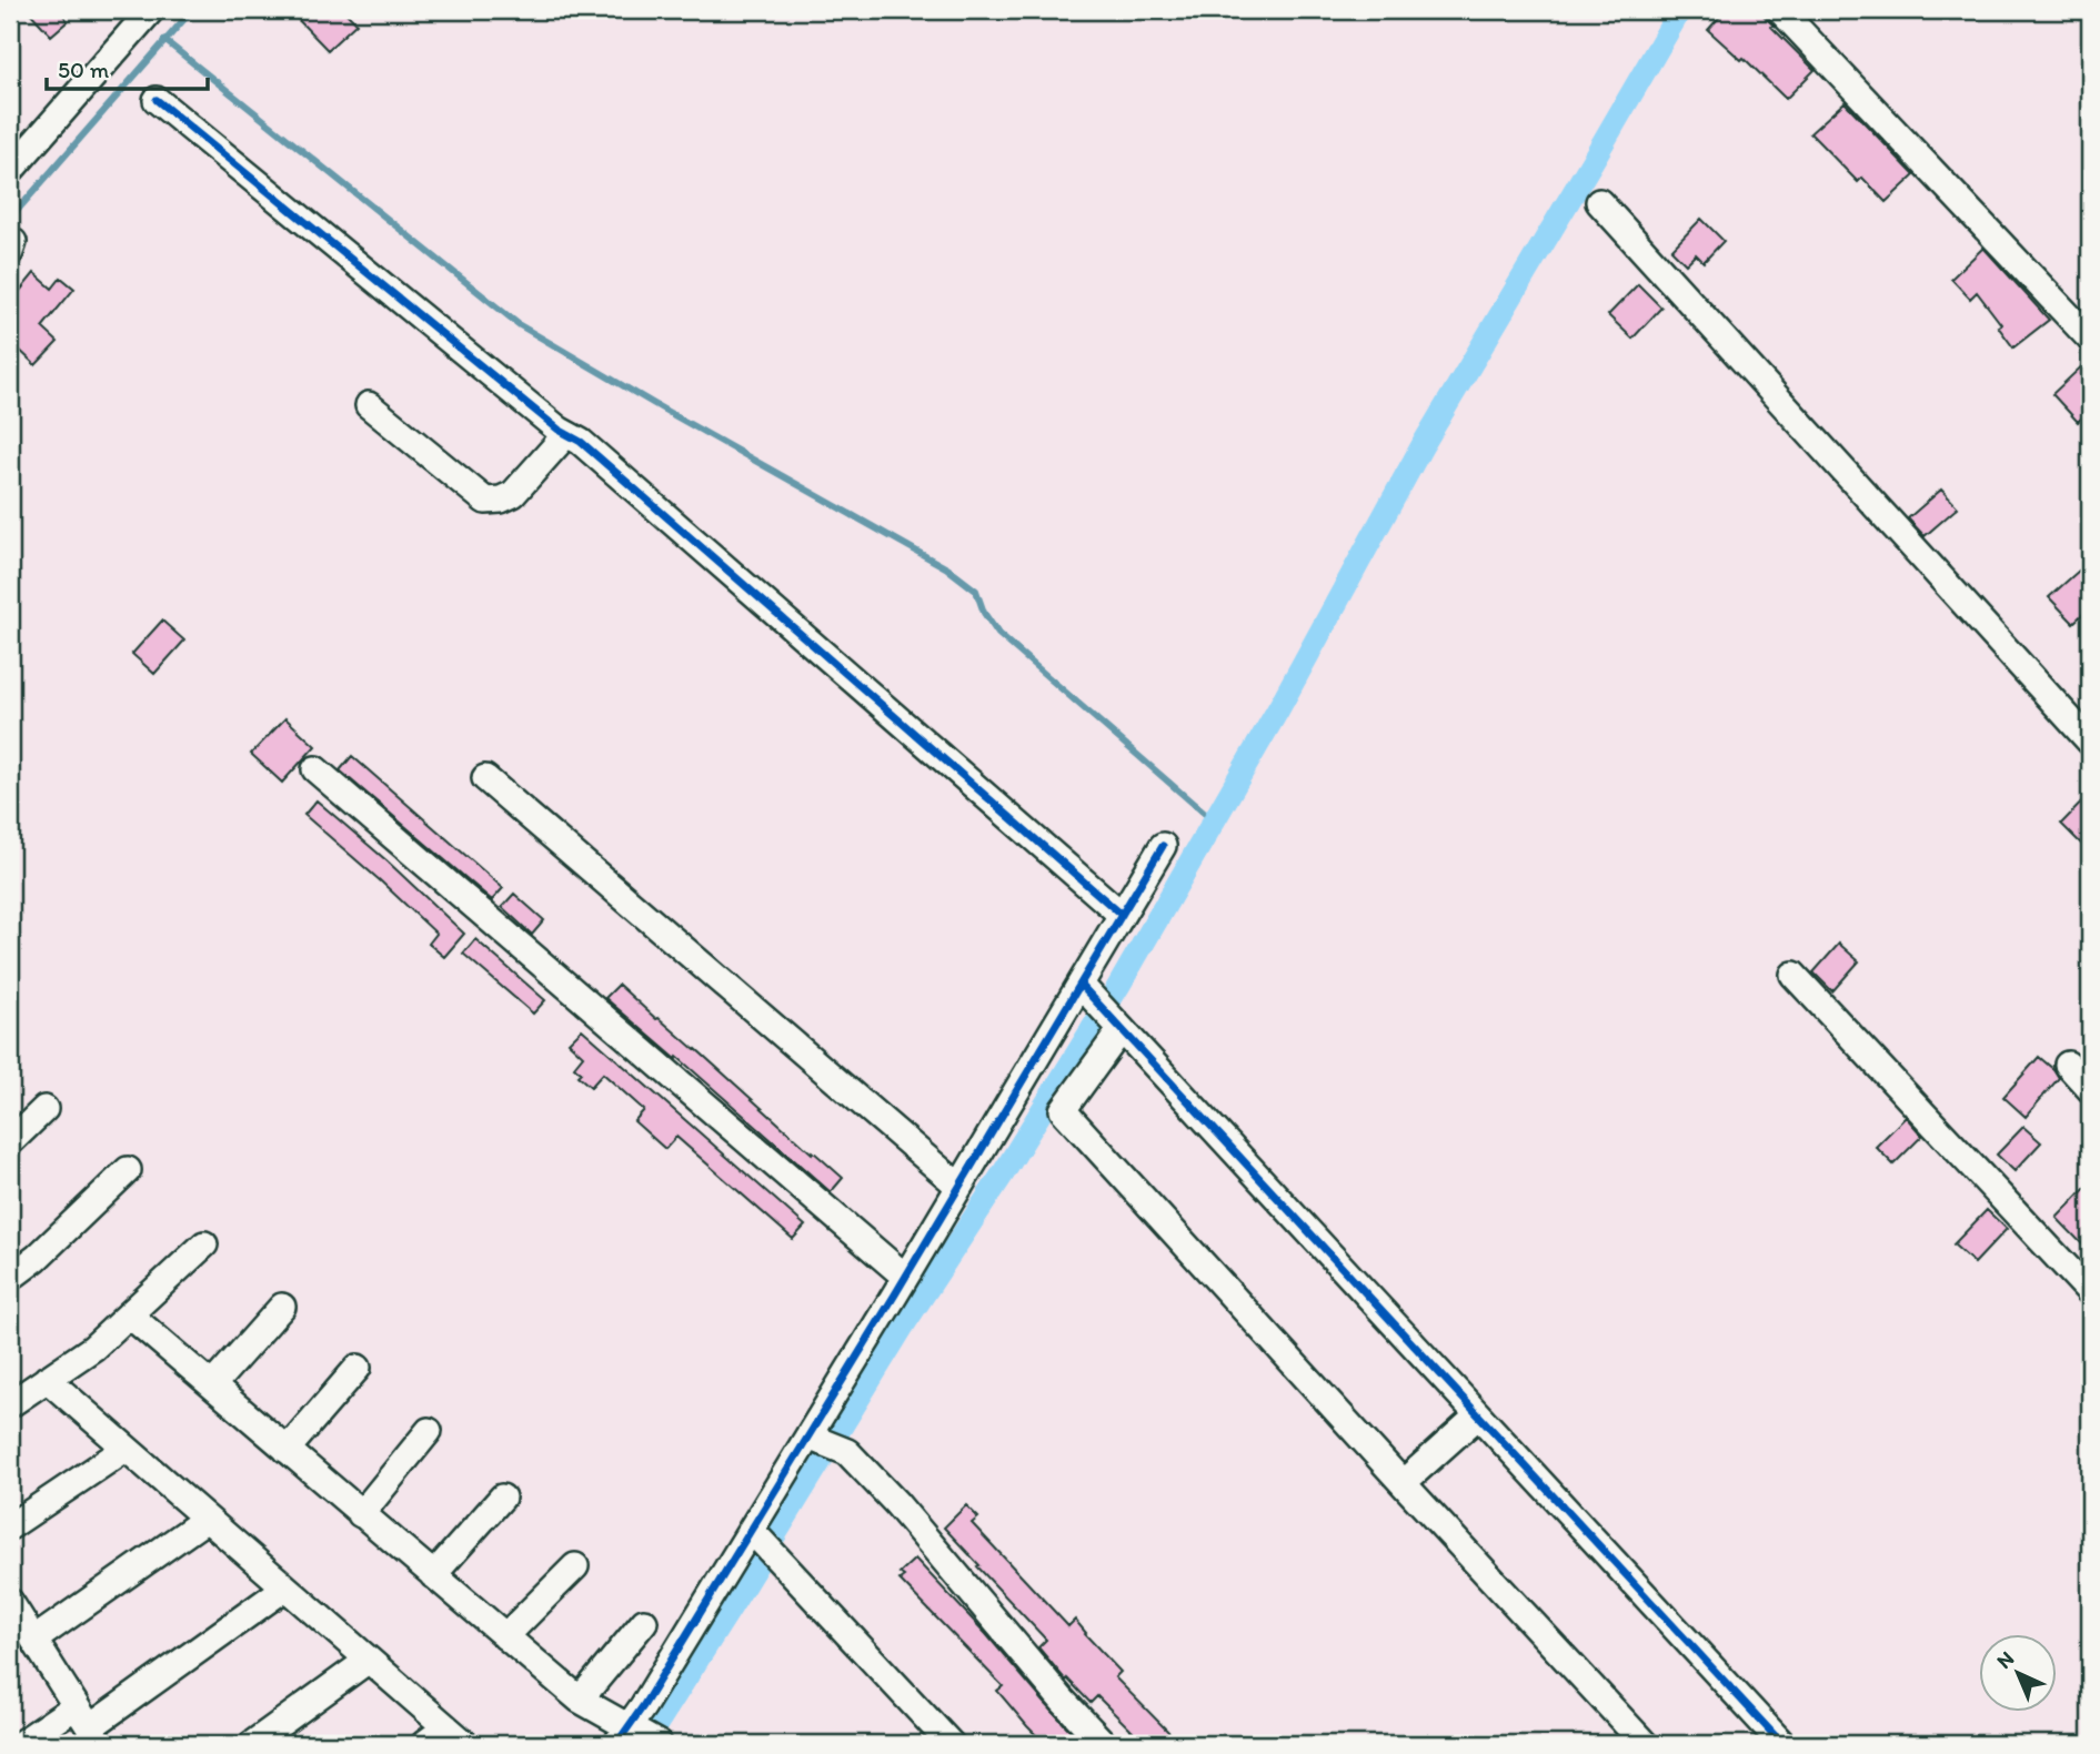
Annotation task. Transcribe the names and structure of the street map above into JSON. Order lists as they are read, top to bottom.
{
  "scale_bar": "50 m",
  "north": "top left"
}
